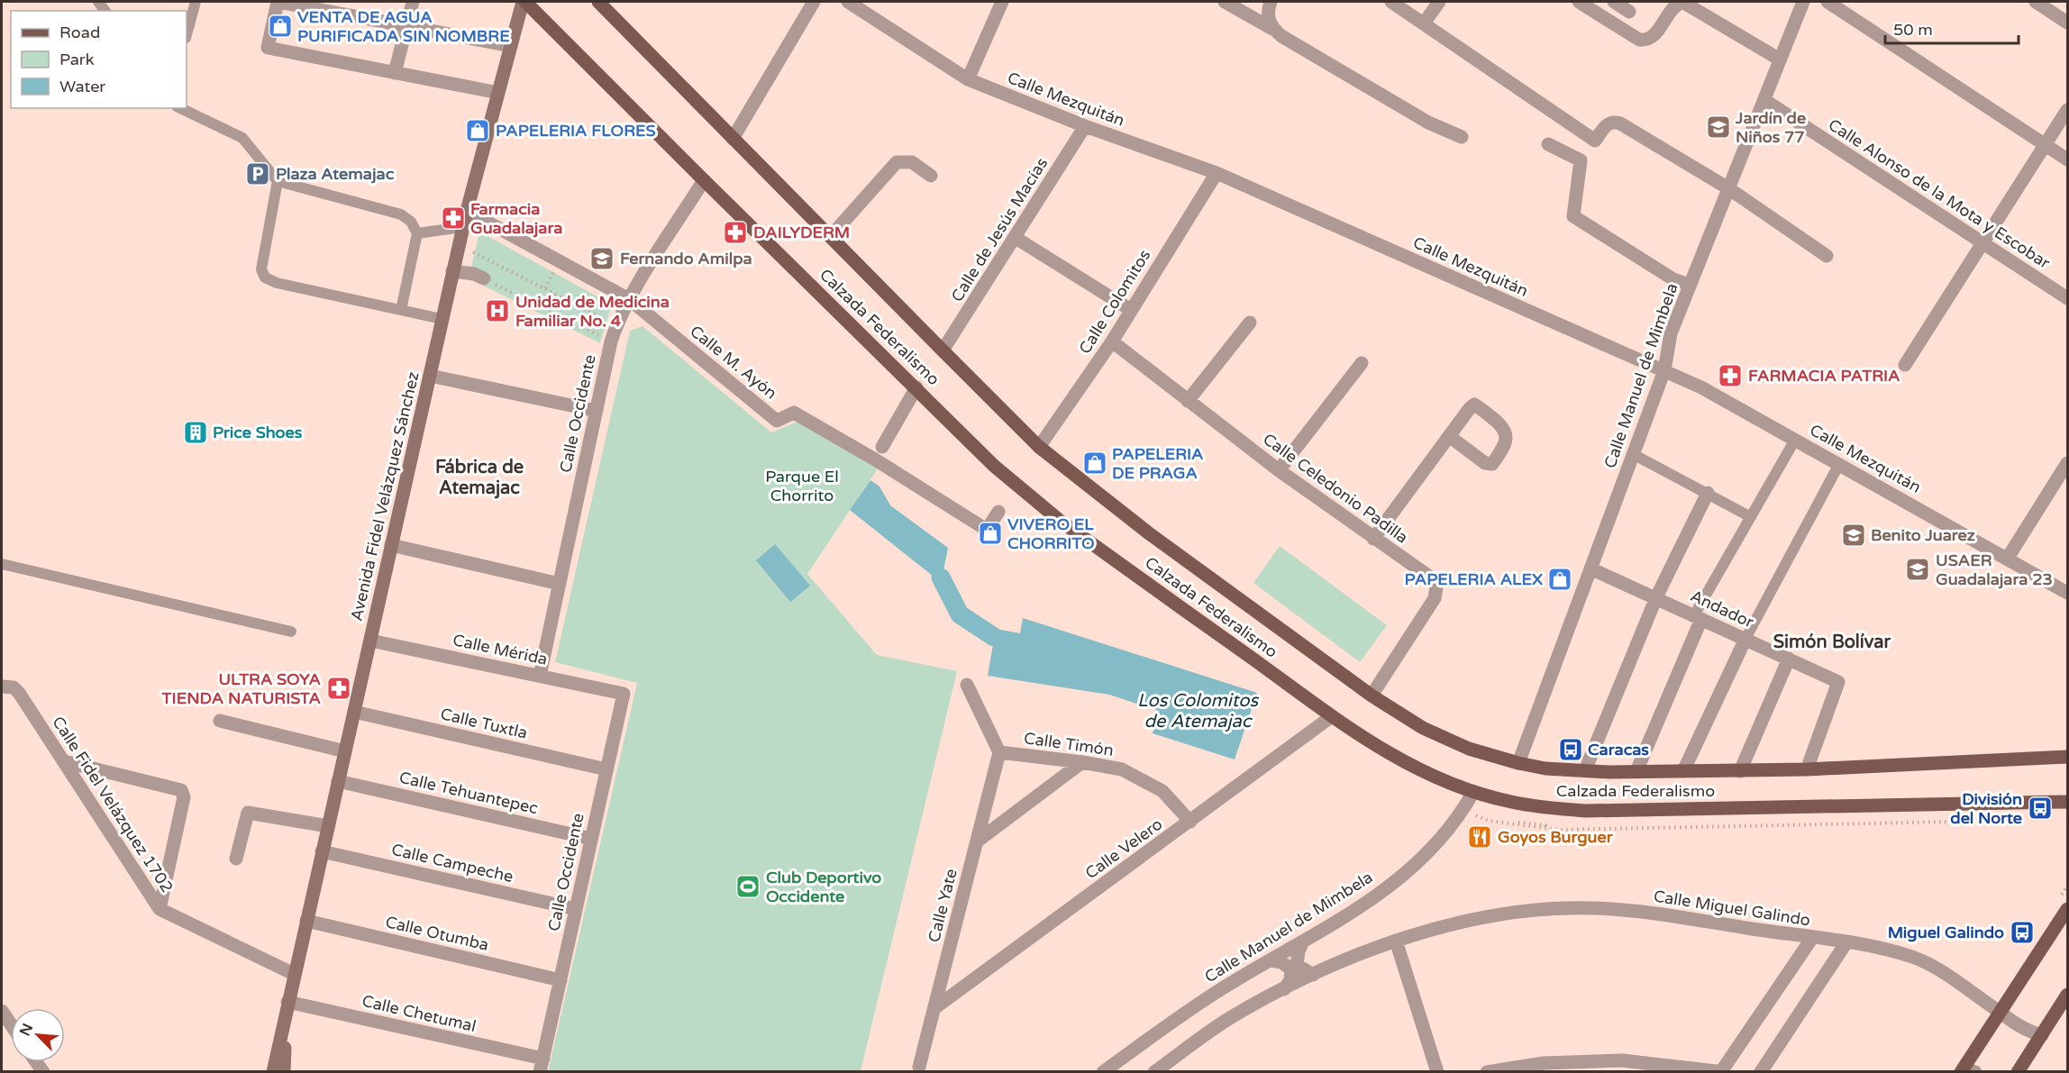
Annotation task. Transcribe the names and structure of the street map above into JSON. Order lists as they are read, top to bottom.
{
  "streets": {
    "main road": ["Calzada Federalismo", "Avenida Fidel Velázquez Sánchez"],
    "street": [
      "Calle Mezquitán",
      "Calle Alonso de la Mota y Escobar",
      "Calle de Jesús Macías",
      "Calle Colomitos",
      "Calle M. Ayón",
      "Calle Manuel de Mimbela",
      "Calle Occidente",
      "Calle Celedonio Padilla",
      "Andador",
      "Calle Mérida",
      "Calle Tuxtla",
      "Calle Timón",
      "Calle Tehuantepec",
      "Calle Fidel Velázquez 1702",
      "Calle Velero",
      "Calle Campeche",
      "Calle Yate",
      "Calle Miguel Galindo",
      "Calle Otumba",
      "Calle Chetumal"
    ]
  },
  "crossings": [
    ["Calle Mezquitán", "Calle de Jesús Macías"],
    ["Calle Mezquitán", "Calle Colomitos"],
    ["Calle Mezquitán", "Calle Manuel de Mimbela"],
    ["Calle Alonso de la Mota y Escobar", "Calle Manuel de Mimbela"],
    ["Calle de Jesús Macías", "Calzada Federalismo"],
    ["Calle Colomitos", "Calzada Federalismo"],
    ["Calle Colomitos", "Calle Celedonio Padilla"],
    ["Calzada Federalismo", "Calle Manuel de Mimbela"],
    ["Calzada Federalismo", "Calle Occidente"],
    ["Calzada Federalismo", "Calle Celedonio Padilla"],
    ["Calzada Federalismo", "Avenida Fidel Velázquez Sánchez"],
    ["Calzada Federalismo", "Andador"],
    ["Calzada Federalismo", "Calle Velero"],
    ["Calle M. Ayón", "Calle Occidente"],
    ["Calle M. Ayón", "Avenida Fidel Velázquez Sánchez"],
    ["Calle Manuel de Mimbela", "Andador"],
    ["Calle Occidente", "Calle Mérida"],
    ["Calle Occidente", "Calle Tuxtla"],
    ["Calle Occidente", "Calle Tehuantepec"],
    ["Calle Occidente", "Calle Campeche"],
    ["Calle Occidente", "Calle Otumba"],
    ["Calle Occidente", "Calle Chetumal"],
    ["Avenida Fidel Velázquez Sánchez", "Calle Mérida"],
    ["Avenida Fidel Velázquez Sánchez", "Calle Tuxtla"],
    ["Avenida Fidel Velázquez Sánchez", "Calle Tehuantepec"],
    ["Avenida Fidel Velázquez Sánchez", "Calle Fidel Velázquez 1702"],
    ["Avenida Fidel Velázquez Sánchez", "Calle Campeche"],
    ["Avenida Fidel Velázquez Sánchez", "Calle Otumba"],
    ["Avenida Fidel Velázquez Sánchez", "Calle Chetumal"],
    ["Calle Timón", "Calle Velero"],
    ["Calle Timón", "Calle Yate"],
    ["Calle Velero", "Calle Yate"]
  ],
  "districts": ["Fábrica de Atemajac", "Simón Bolívar"],
  "water": ["Los Colomitos de Atemajac"],
  "parks": ["Parque El Chorrito"],
  "places": {
    "shop": [
      "VENTA DE AGUA PURIFICADA SIN NOMBRE",
      "PAPELERIA FLORES",
      "PAPELERIA DE PRAGA",
      "VIVERO EL CHORRITO",
      "PAPELERIA ALEX"
    ],
    "school or university": [
      "Jardín de Niños 77",
      "Fernando Amilpa",
      "Benito Juarez",
      "USAER Guadalajara 23"
    ],
    "parking": ["Plaza Atemajac"],
    "pharmacy": [
      "Farmacia Guadalajara",
      "DAILYDERM",
      "FARMACIA PATRIA",
      "ULTRA SOYA TIENDA NATURISTA"
    ],
    "hospital": ["Unidad de Medicina Familiar No. 4"],
    "building": ["Price Shoes"],
    "bus stop": ["Caracas", "División del Norte", "Miguel Galindo"],
    "restaurant": ["Goyos Burguer"],
    "sports": ["Club Deportivo Occidente"]
  },
  "legend": ["Road", "Park", "Water"],
  "scale_bar": "50 m",
  "north": "top left"
}
